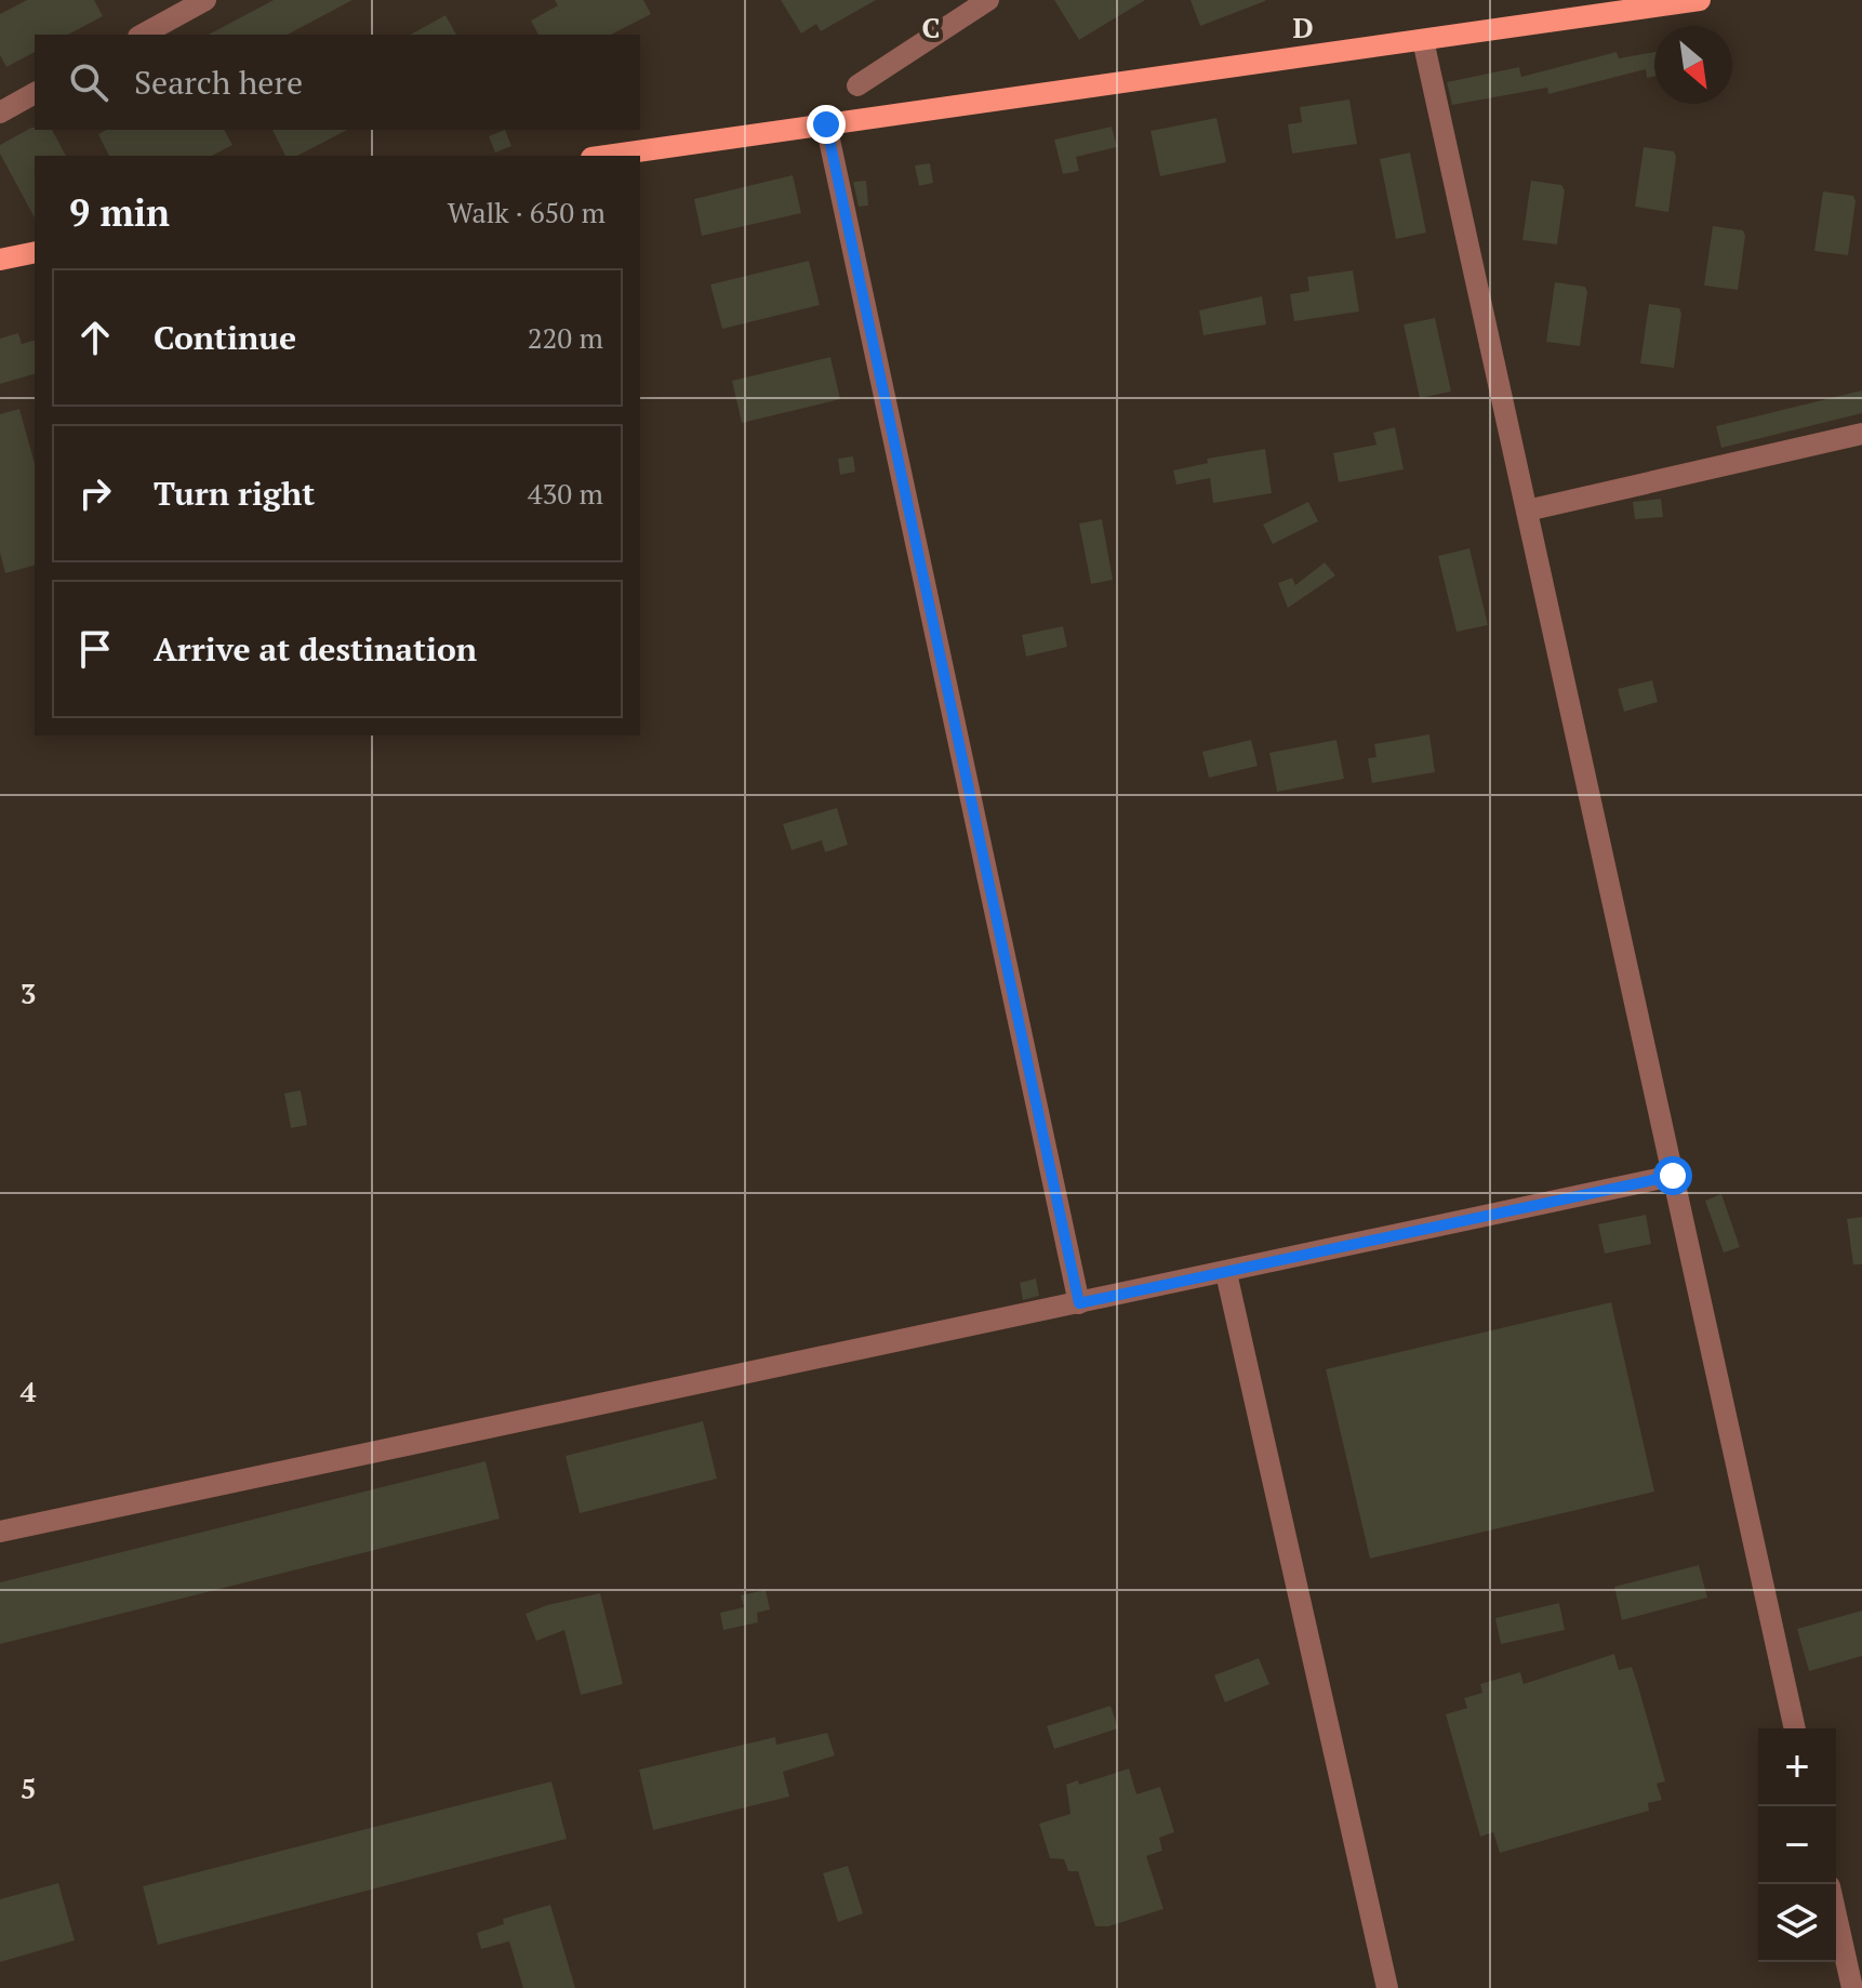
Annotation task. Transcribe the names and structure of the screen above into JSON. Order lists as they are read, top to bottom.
{
  "north": "bottom right",
  "page": {
    "search": "Search here",
    "heading": ["9 min", "Walk · 650 m"],
    "list": [
      ["Continue", "220 m"],
      ["Turn right", "430 m"],
      "Arrive at destination"
    ],
    "map_buttons": ["+", "−"]
  },
  "grid": {
    "columns": ["C", "D"],
    "rows": ["3", "4", "5"]
  }
}
